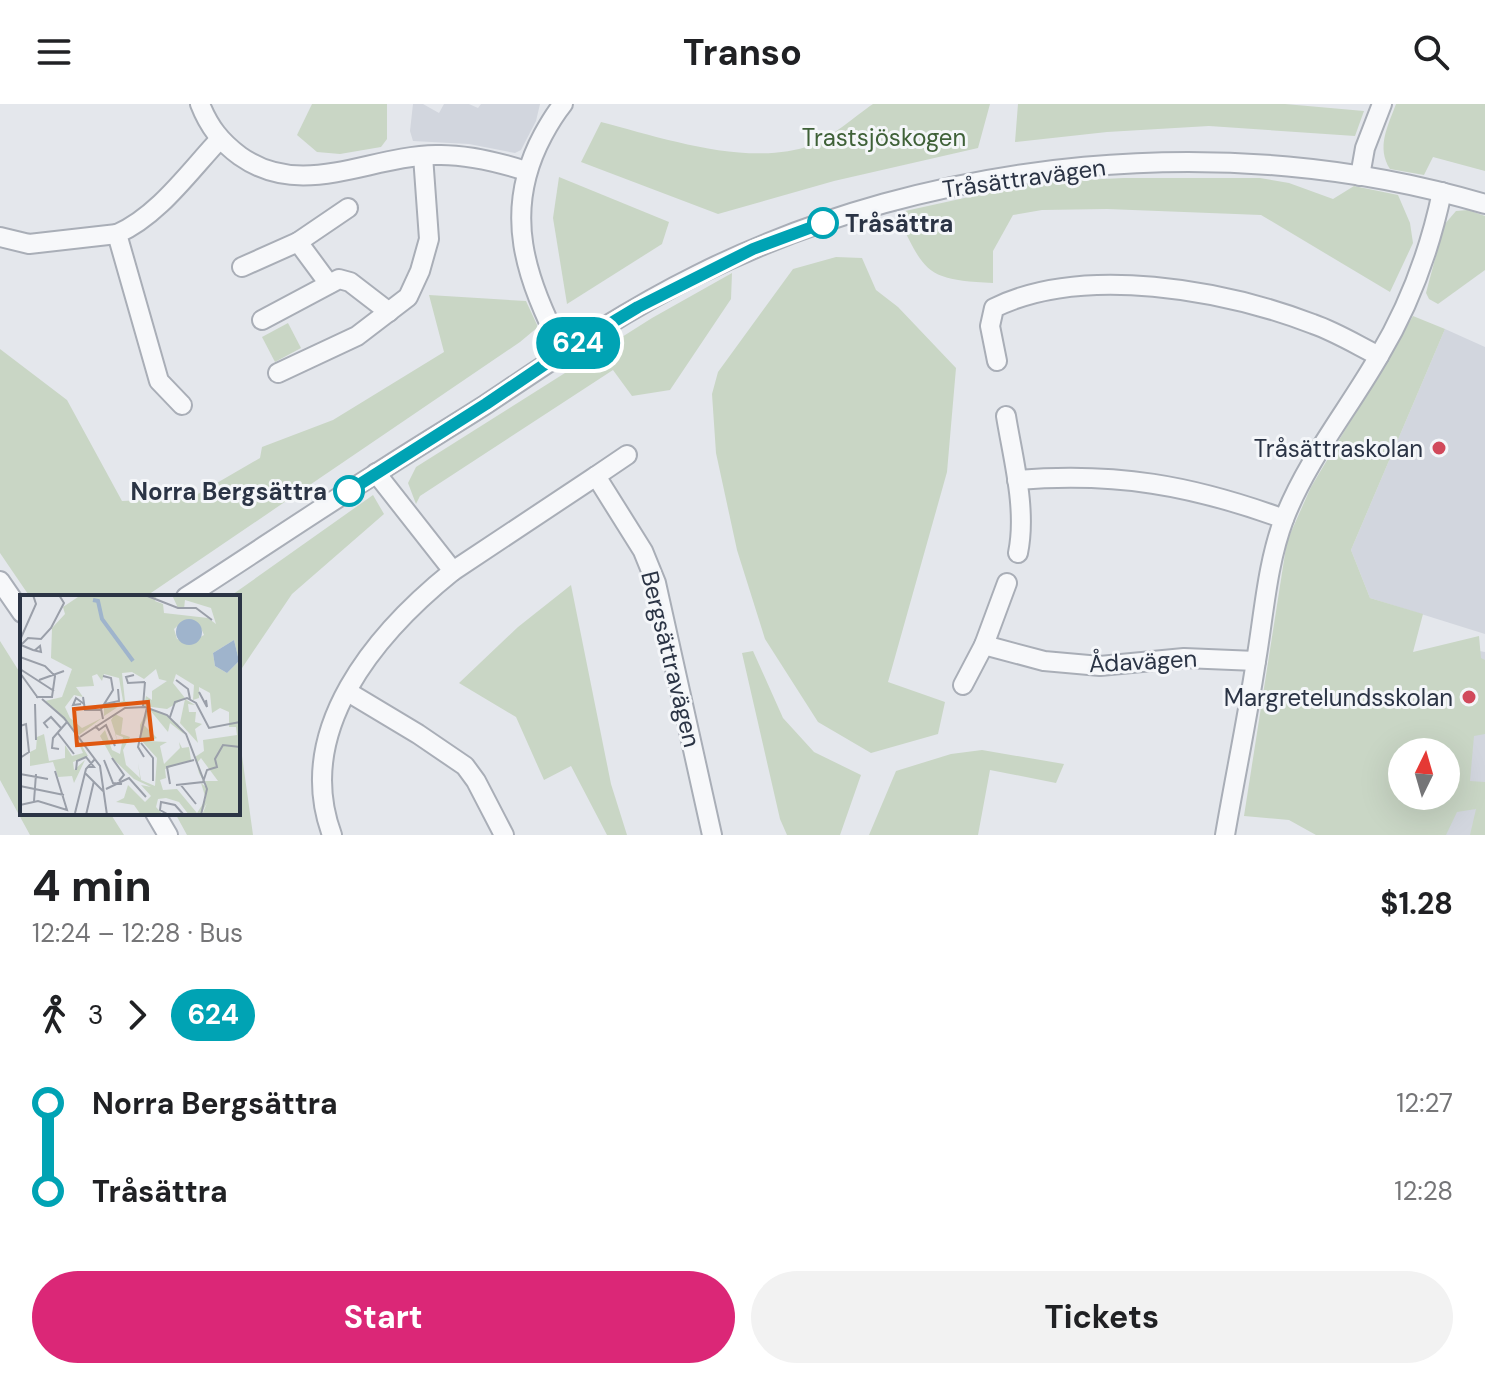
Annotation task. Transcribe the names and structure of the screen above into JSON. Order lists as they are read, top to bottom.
{
  "streets": {
    "street": ["Tråsättravägen", "Bergsättravägen", "Ådavägen"]
  },
  "parks": ["Trastsjöskogen"],
  "places": [
    "Tråsättra",
    "Tråsättraskolan",
    "Norra Bergsättra",
    "Margretelundsskolan"
  ],
  "lines": ["bus line 624"],
  "north": "top",
  "page": {
    "header": "Transo",
    "on_map": "624",
    "heading": ["4 min", "12:24 – 12:28 · Bus", "$1.28"],
    "legs": ["3", "624"],
    "list": [
      {
        "name": "Norra Bergsättra",
        "value": "12:27"
      },
      {
        "name": "Tråsättra",
        "value": "12:28"
      }
    ],
    "buttons": ["Start", "Tickets"]
  }
}
